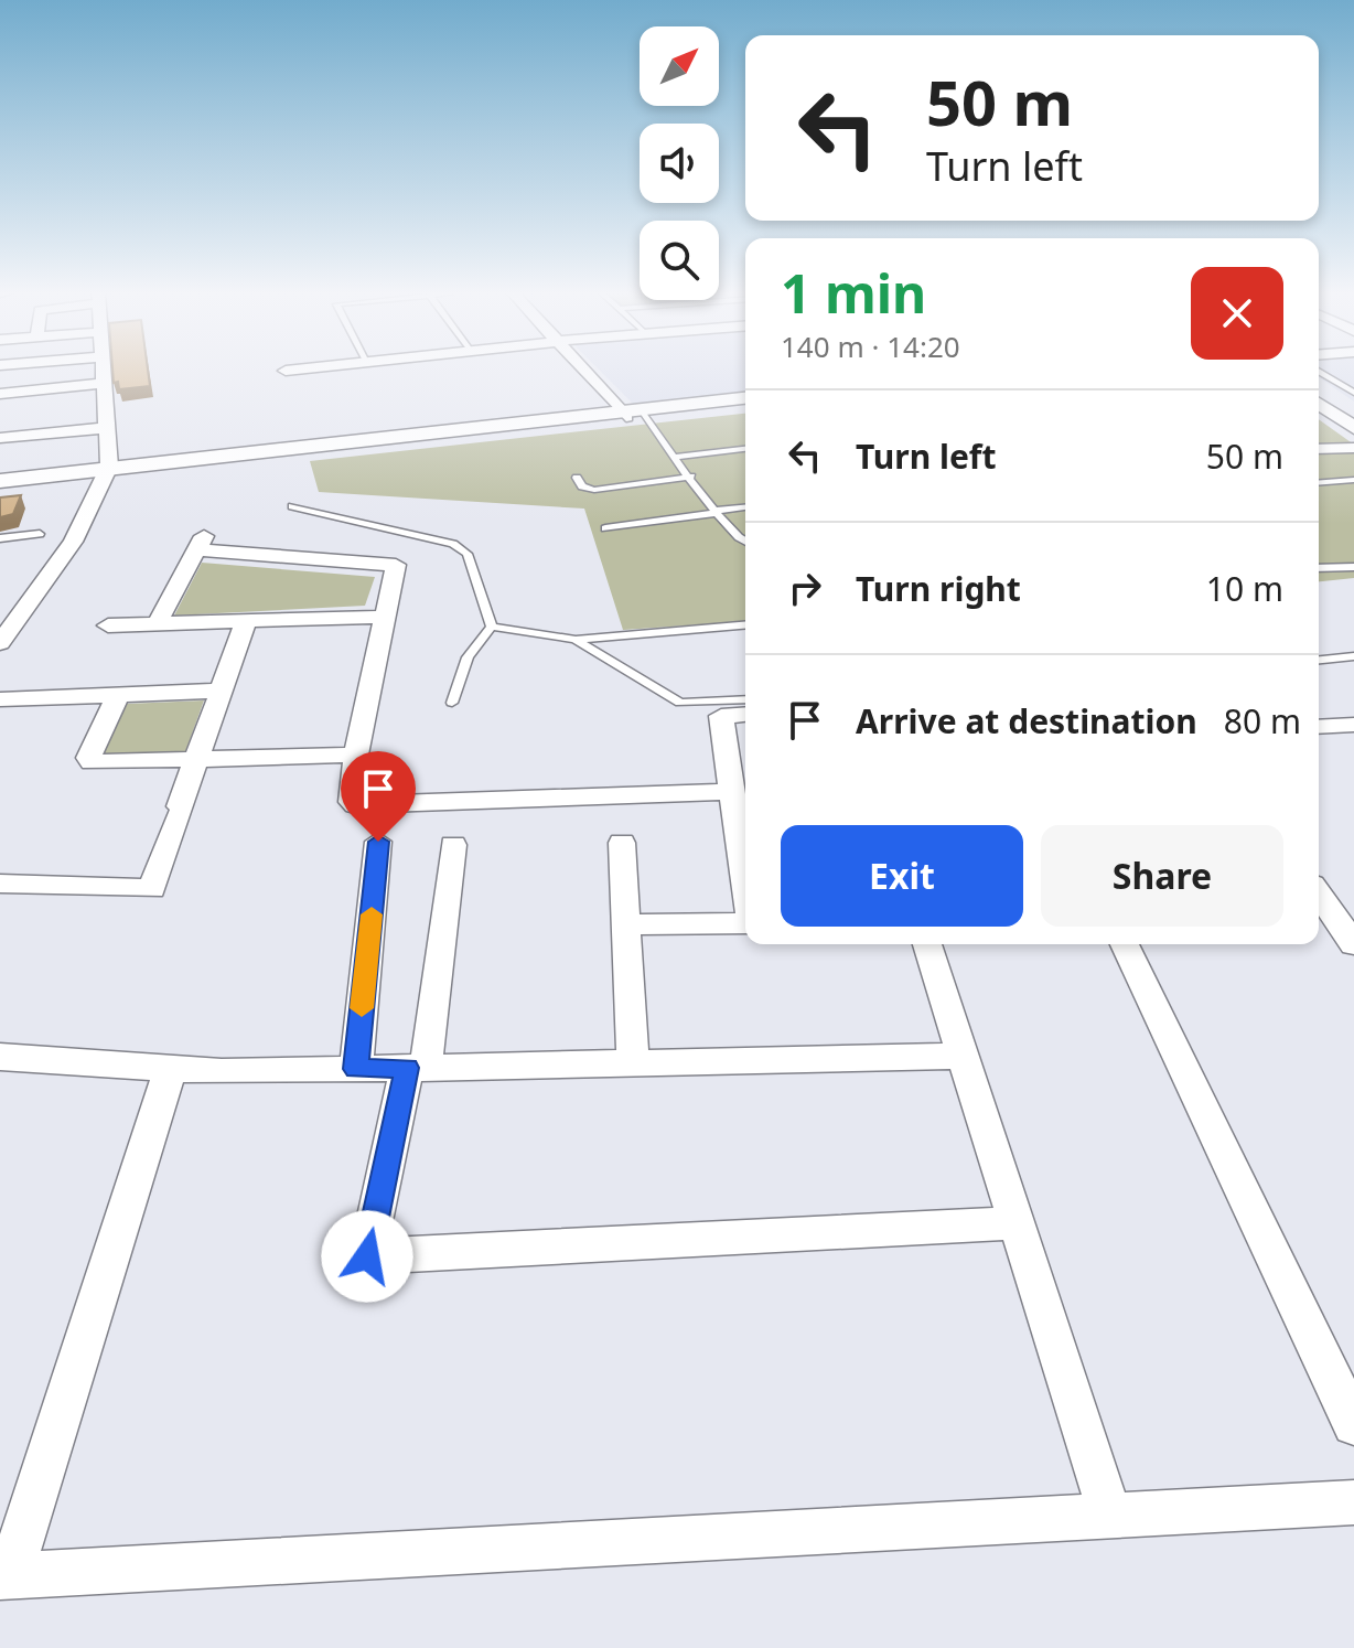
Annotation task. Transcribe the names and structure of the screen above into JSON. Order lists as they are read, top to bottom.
{
  "north": "top right",
  "page": {
    "turn": ["50 m", "Turn left"],
    "heading": ["1 min", "140 m · 14:20"],
    "list": [
      {
        "name": "Turn left",
        "value": "50 m"
      },
      {
        "name": "Turn right",
        "value": "10 m"
      },
      {
        "name": "Arrive at destination",
        "value": "80 m"
      }
    ],
    "buttons": ["Exit", "Share"]
  }
}
